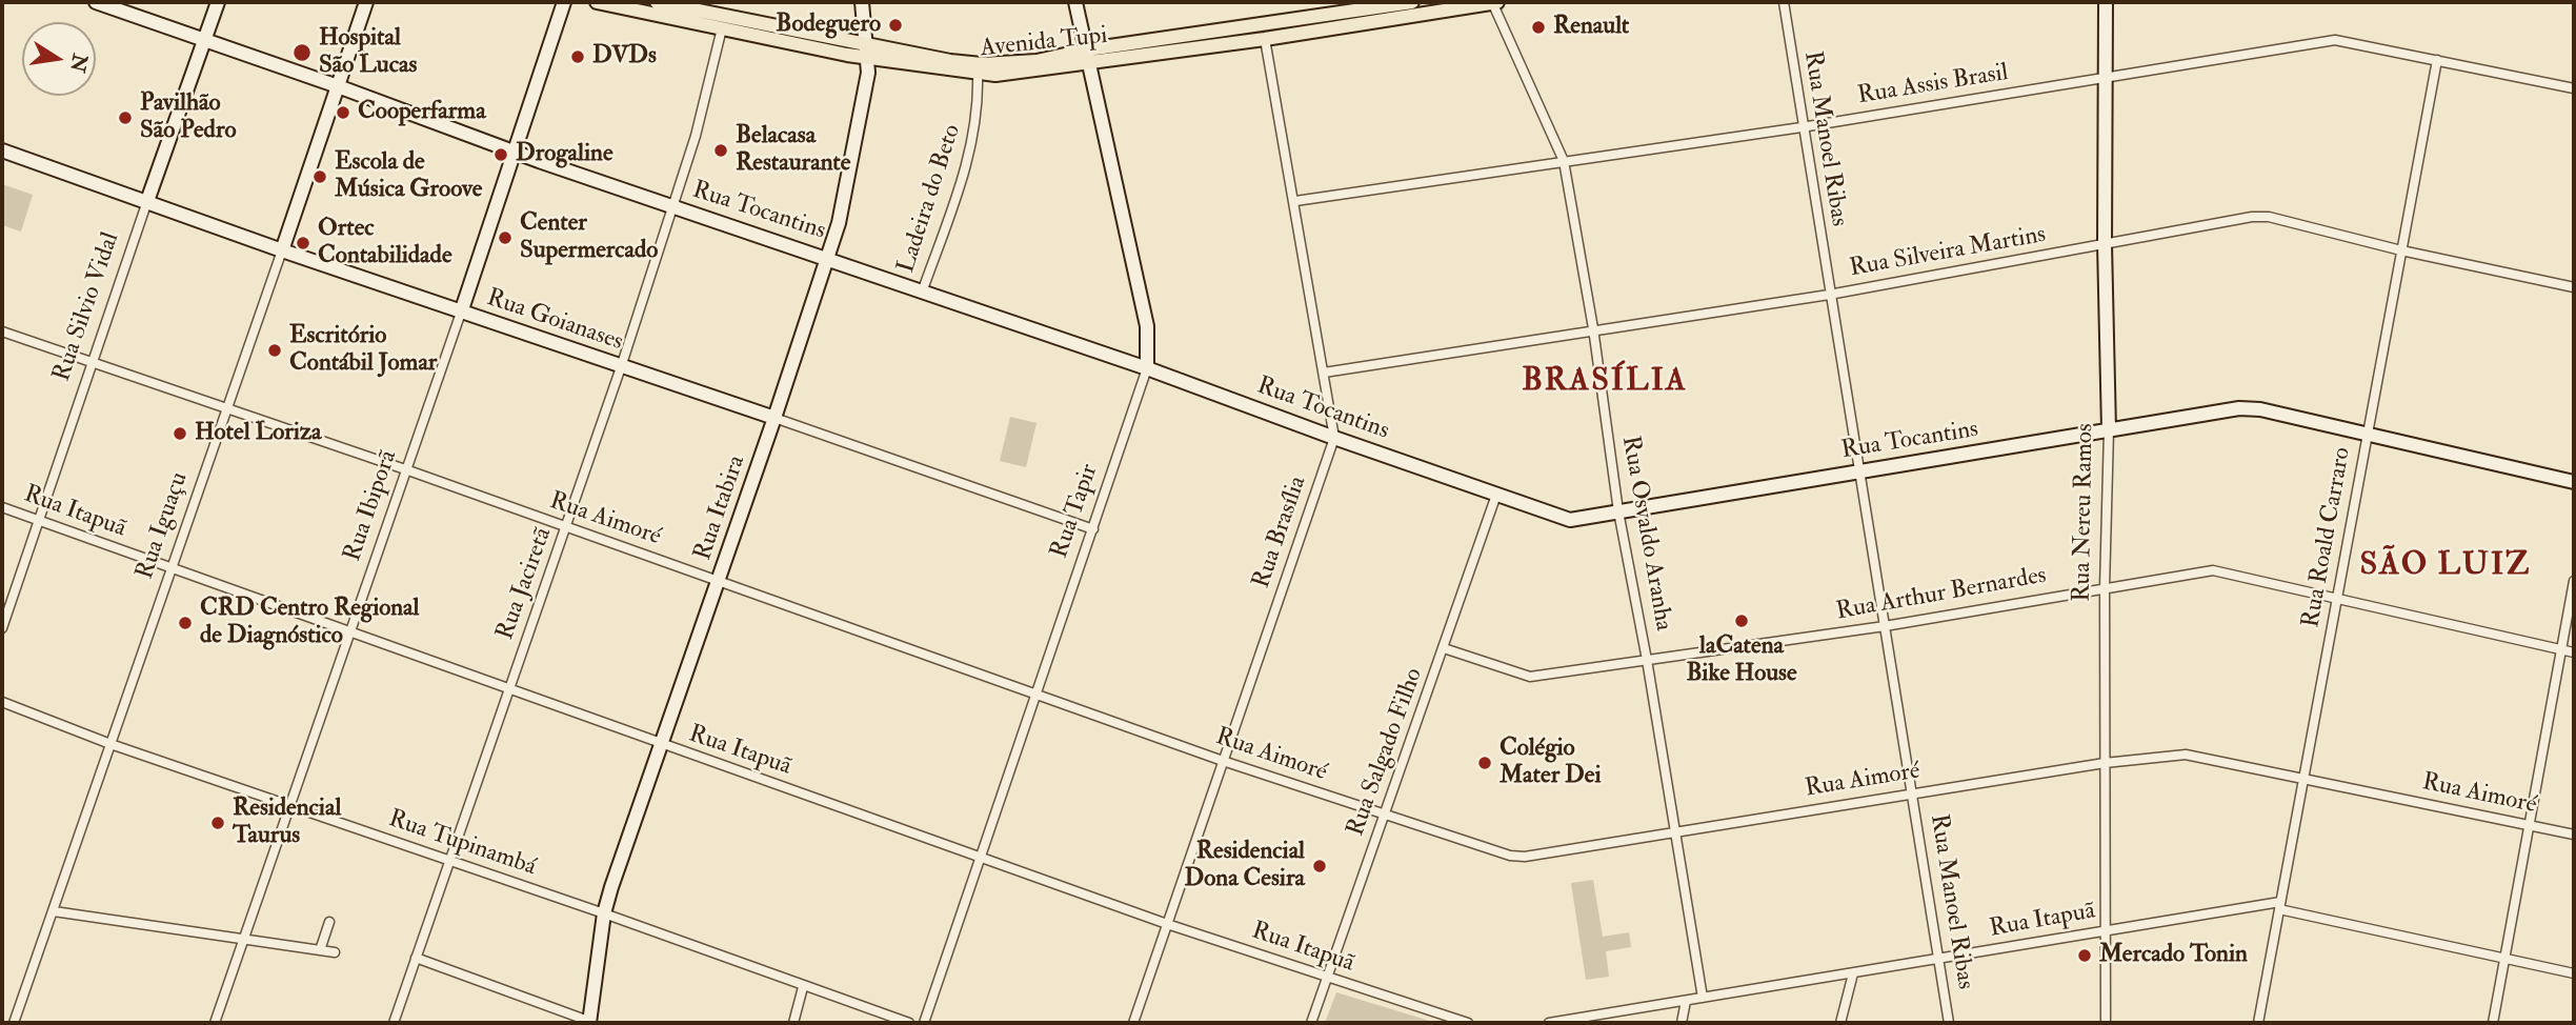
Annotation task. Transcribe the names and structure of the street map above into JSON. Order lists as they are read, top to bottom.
{
  "streets": {
    "main road": ["Avenida Tupi"],
    "street": [
      "Rua Assis Brasil",
      "Rua Manoel Ribas",
      "Ladeira do Beto",
      "Rua Tocantins",
      "Rua Silveira Martins",
      "Rua Silvio Vidal",
      "Rua Goianases",
      "Rua Ibiporã",
      "Rua Itabira",
      "Rua Tapir",
      "Rua Itapuã",
      "Rua Nereu Ramos",
      "Rua Aimoré",
      "Rua Iguaçu",
      "Rua Brasília",
      "Rua Osvaldo Aranha",
      "Rua Roald Carraro",
      "Rua Jaciretã",
      "Rua Arthur Bernardes",
      "Rua Salgado Filho",
      "Rua Tupinambá"
    ]
  },
  "crossings": [
    ["Avenida Tupi", "Ladeira do Beto"],
    ["Avenida Tupi", "Rua Itabira"],
    ["Avenida Tupi", "Rua Tapir"],
    ["Avenida Tupi", "Rua Brasília"],
    ["Avenida Tupi", "Rua Osvaldo Aranha"],
    ["Avenida Tupi", "Rua Jaciretã"],
    ["Rua Assis Brasil", "Rua Manoel Ribas"],
    ["Rua Assis Brasil", "Rua Nereu Ramos"],
    ["Rua Assis Brasil", "Rua Brasília"],
    ["Rua Assis Brasil", "Rua Osvaldo Aranha"],
    ["Rua Assis Brasil", "Rua Roald Carraro"],
    ["Rua Manoel Ribas", "Rua Tocantins"],
    ["Rua Manoel Ribas", "Rua Silveira Martins"],
    ["Rua Manoel Ribas", "Rua Itapuã"],
    ["Rua Manoel Ribas", "Rua Aimoré"],
    ["Rua Manoel Ribas", "Rua Arthur Bernardes"],
    ["Ladeira do Beto", "Rua Tocantins"],
    ["Rua Tocantins", "Rua Silvio Vidal"],
    ["Rua Tocantins", "Rua Ibiporã"],
    ["Rua Tocantins", "Rua Itabira"],
    ["Rua Tocantins", "Rua Tapir"],
    ["Rua Tocantins", "Rua Nereu Ramos"],
    ["Rua Tocantins", "Rua Iguaçu"],
    ["Rua Tocantins", "Rua Brasília"],
    ["Rua Tocantins", "Rua Osvaldo Aranha"],
    ["Rua Tocantins", "Rua Roald Carraro"],
    ["Rua Tocantins", "Rua Jaciretã"],
    ["Rua Tocantins", "Rua Salgado Filho"],
    ["Rua Silveira Martins", "Rua Nereu Ramos"],
    ["Rua Silveira Martins", "Rua Brasília"],
    ["Rua Silveira Martins", "Rua Osvaldo Aranha"],
    ["Rua Silveira Martins", "Rua Roald Carraro"],
    ["Rua Silvio Vidal", "Rua Goianases"],
    ["Rua Silvio Vidal", "Rua Itapuã"],
    ["Rua Silvio Vidal", "Rua Aimoré"],
    ["Rua Goianases", "Rua Ibiporã"],
    ["Rua Goianases", "Rua Itabira"],
    ["Rua Goianases", "Rua Tapir"],
    ["Rua Goianases", "Rua Iguaçu"],
    ["Rua Goianases", "Rua Jaciretã"],
    ["Rua Ibiporã", "Rua Itapuã"],
    ["Rua Ibiporã", "Rua Aimoré"],
    ["Rua Ibiporã", "Rua Tupinambá"],
    ["Rua Itabira", "Rua Itapuã"],
    ["Rua Itabira", "Rua Aimoré"],
    ["Rua Itabira", "Rua Tupinambá"],
    ["Rua Tapir", "Rua Itapuã"],
    ["Rua Tapir", "Rua Aimoré"],
    ["Rua Itapuã", "Rua Nereu Ramos"],
    ["Rua Itapuã", "Rua Iguaçu"],
    ["Rua Itapuã", "Rua Brasília"],
    ["Rua Itapuã", "Rua Osvaldo Aranha"],
    ["Rua Itapuã", "Rua Roald Carraro"],
    ["Rua Itapuã", "Rua Jaciretã"],
    ["Rua Itapuã", "Rua Salgado Filho"],
    ["Rua Nereu Ramos", "Rua Aimoré"],
    ["Rua Nereu Ramos", "Rua Arthur Bernardes"],
    ["Rua Aimoré", "Rua Iguaçu"],
    ["Rua Aimoré", "Rua Brasília"],
    ["Rua Aimoré", "Rua Osvaldo Aranha"],
    ["Rua Aimoré", "Rua Roald Carraro"],
    ["Rua Aimoré", "Rua Jaciretã"],
    ["Rua Aimoré", "Rua Salgado Filho"],
    ["Rua Iguaçu", "Rua Tupinambá"],
    ["Rua Osvaldo Aranha", "Rua Arthur Bernardes"],
    ["Rua Roald Carraro", "Rua Arthur Bernardes"],
    ["Rua Jaciretã", "Rua Tupinambá"],
    ["Rua Arthur Bernardes", "Rua Salgado Filho"]
  ],
  "districts": ["BRASÍLIA", "SÃO LUIZ"],
  "places": [
    "Bodeguero",
    "Renault",
    "Hospital São Lucas",
    "DVDs",
    "Cooperfarma",
    "Pavilhão São Pedro",
    "Belacasa Restaurante",
    "Drogaline",
    "Escola de Música Groove",
    "Center Supermercado",
    "Ortec Contabilidade",
    "Escritório Contábil Jomar",
    "Hotel Loriza",
    "laCatena Bike House",
    "CRD Centro Regional de Diagnóstico",
    "Colégio Mater Dei",
    "Residencial Taurus",
    "Residencial Dona Cesira",
    "Mercado Tonin"
  ],
  "north": "right"
}
